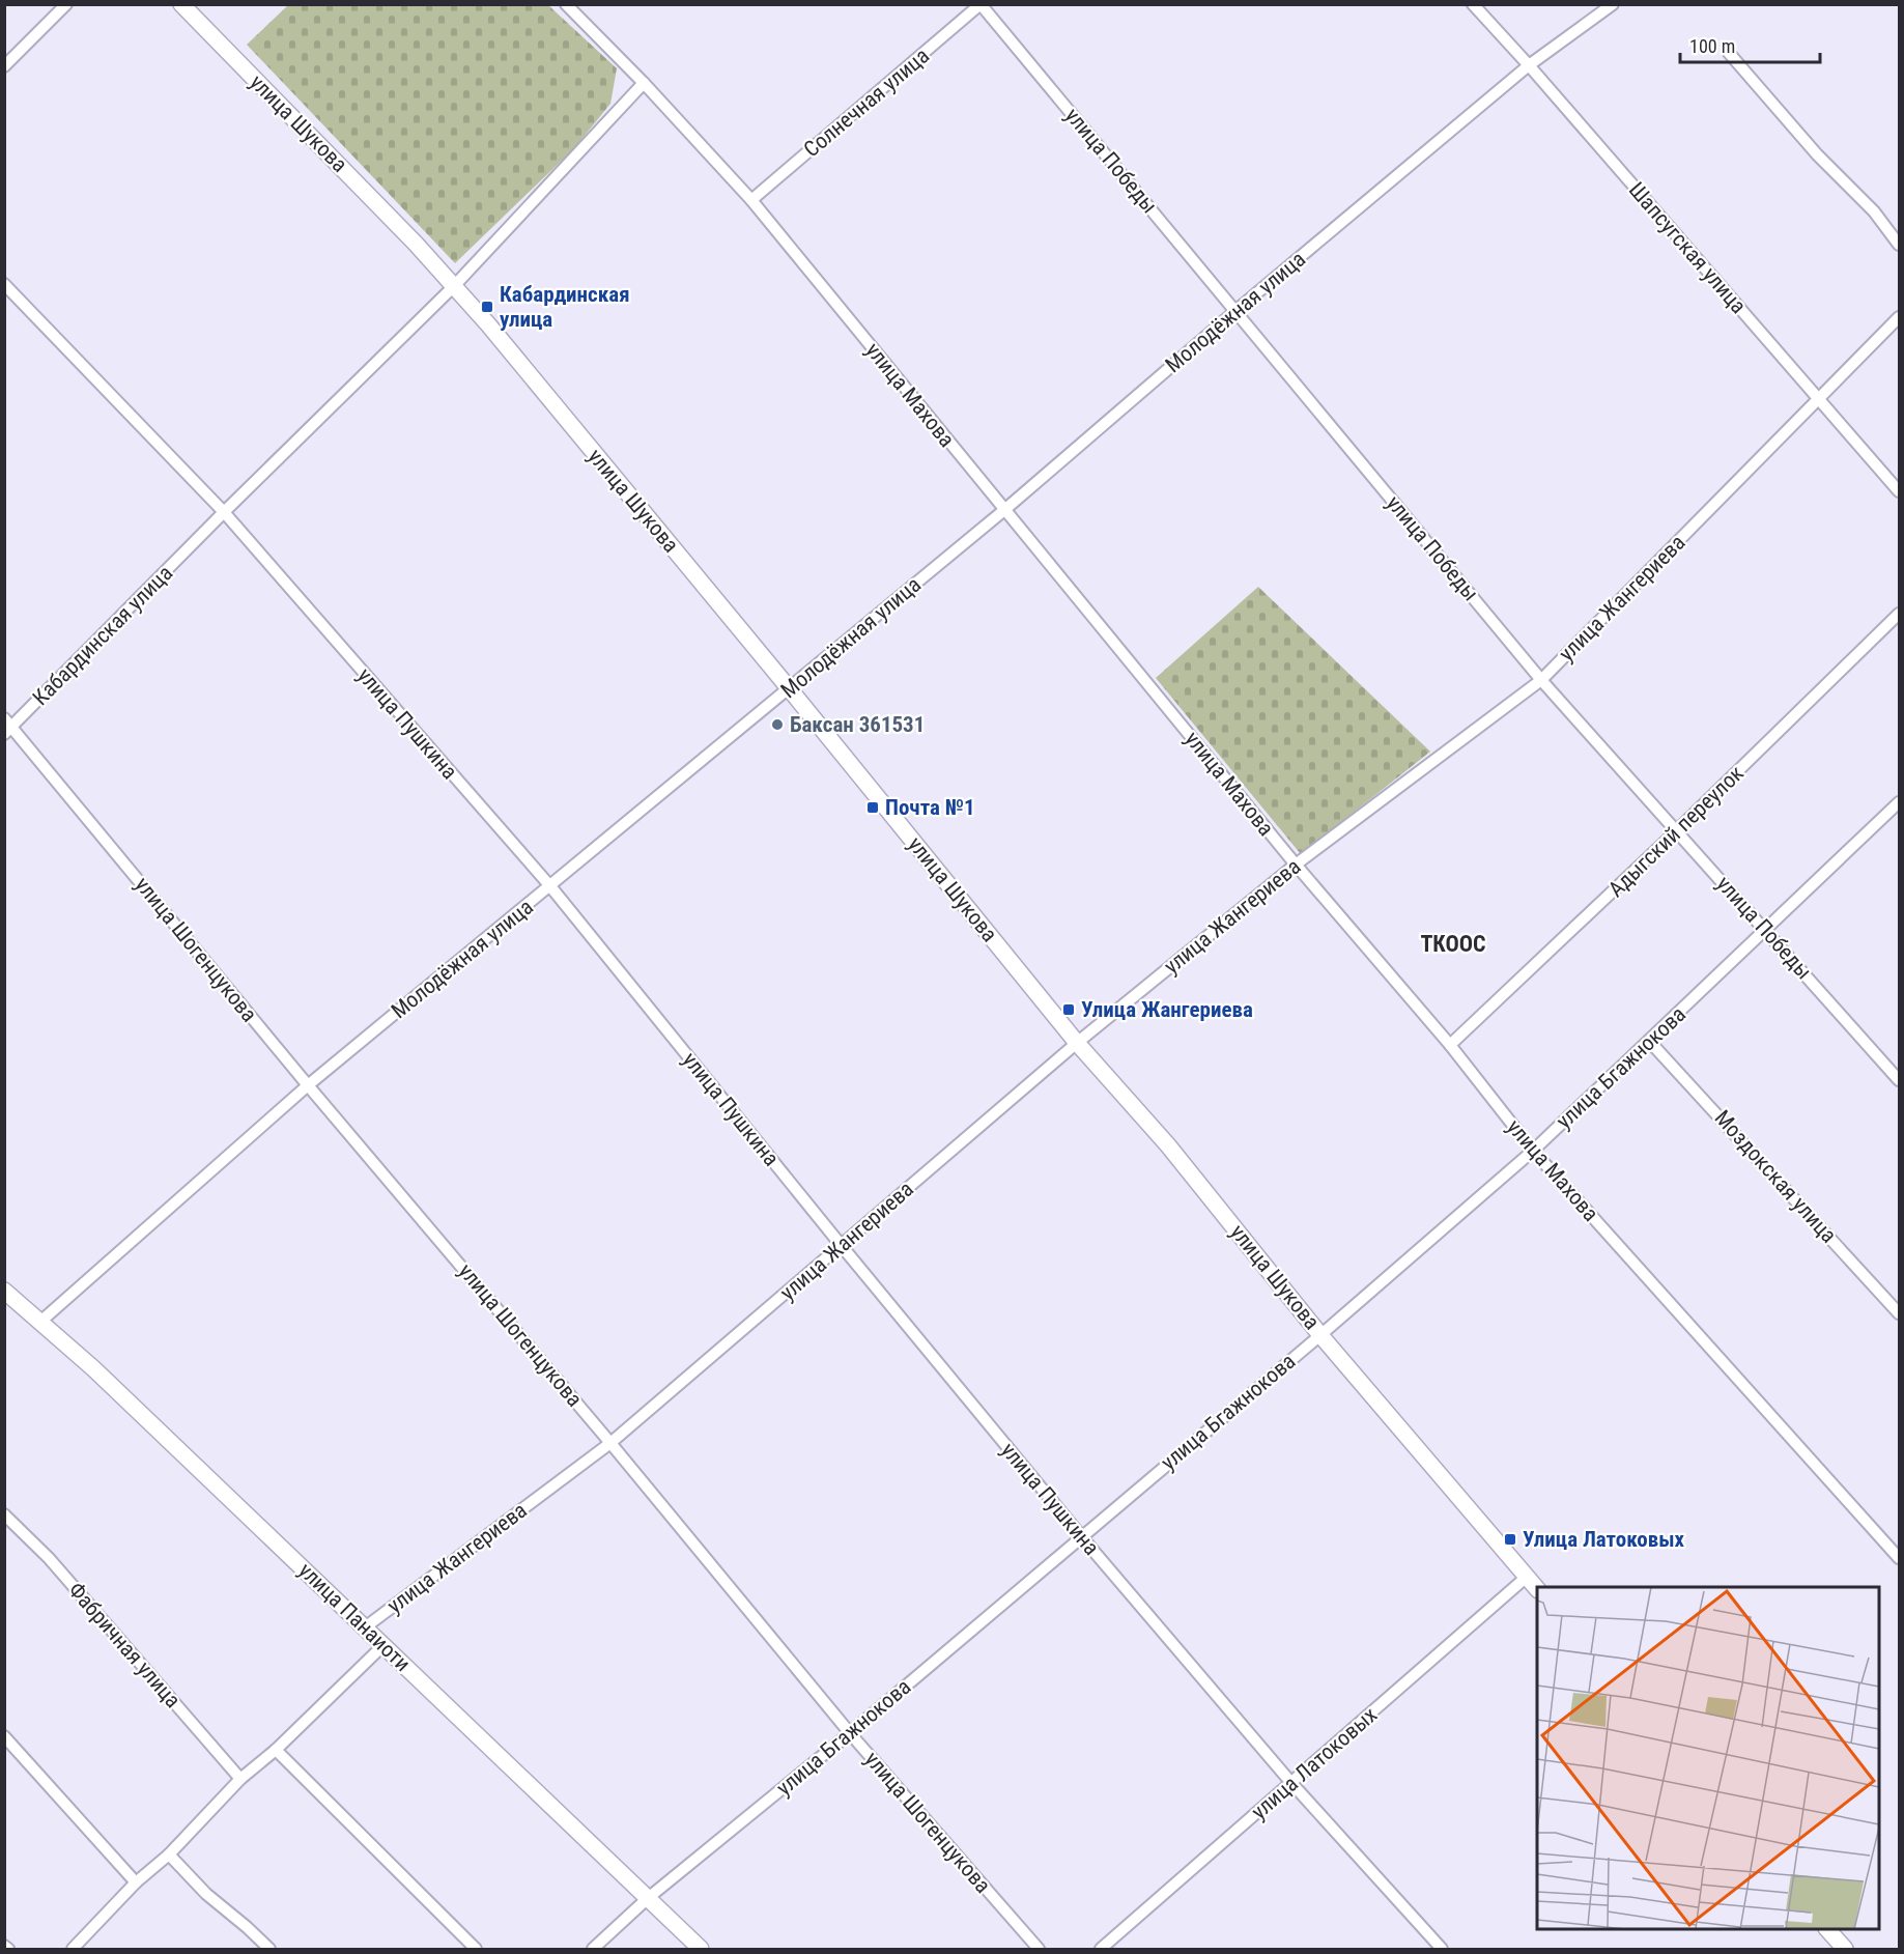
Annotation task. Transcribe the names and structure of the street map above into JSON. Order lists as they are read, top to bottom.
{
  "streets": {
    "main road": ["улица Шукова", "улица Панаиоти"],
    "street": [
      "Солнечная улица",
      "улица Победы",
      "Шапсугская улица",
      "Молодёжная улица",
      "улица Махова",
      "улица Жангериева",
      "Кабардинская улица",
      "улица Пушкина",
      "Адыгский переулок",
      "улица Шогенцукова",
      "улица Бгажнокова",
      "Моздокская улица",
      "Фабричная улица",
      "улица Латоковых"
    ]
  },
  "crossings": [
    ["Солнечная улица", "улица Победы"],
    ["Солнечная улица", "улица Махова"],
    ["улица Шукова", "Молодёжная улица"],
    ["улица Шукова", "улица Жангериева"],
    ["улица Шукова", "Кабардинская улица"],
    ["улица Шукова", "улица Бгажнокова"],
    ["улица Шукова", "улица Латоковых"],
    ["улица Победы", "Молодёжная улица"],
    ["улица Победы", "улица Жангериева"],
    ["улица Победы", "Адыгский переулок"],
    ["улица Победы", "улица Бгажнокова"],
    ["Шапсугская улица", "Молодёжная улица"],
    ["Шапсугская улица", "улица Жангериева"],
    ["Молодёжная улица", "улица Махова"],
    ["Молодёжная улица", "улица Пушкина"],
    ["Молодёжная улица", "улица Шогенцукова"],
    ["Молодёжная улица", "улица Панаиоти"],
    ["улица Махова", "улица Жангериева"],
    ["улица Махова", "Кабардинская улица"],
    ["улица Махова", "Адыгский переулок"],
    ["улица Махова", "улица Бгажнокова"],
    ["улица Жангериева", "улица Пушкина"],
    ["улица Жангериева", "улица Шогенцукова"],
    ["улица Жангериева", "улица Панаиоти"],
    ["улица Жангериева", "Фабричная улица"],
    ["Кабардинская улица", "улица Пушкина"],
    ["Кабардинская улица", "улица Шогенцукова"],
    ["улица Пушкина", "улица Бгажнокова"],
    ["улица Пушкина", "улица Латоковых"],
    ["улица Шогенцукова", "улица Бгажнокова"],
    ["улица Бгажнокова", "Моздокская улица"],
    ["улица Бгажнокова", "улица Панаиоти"]
  ],
  "districts": ["ТКООС"],
  "places": {
    "transit": [
      "Кабардинская улица",
      "Почта №1",
      "Улица Жангериева",
      "Улица Латоковых"
    ],
    "other": ["Баксан 361531"]
  },
  "scale_bar": "100 m"
}
